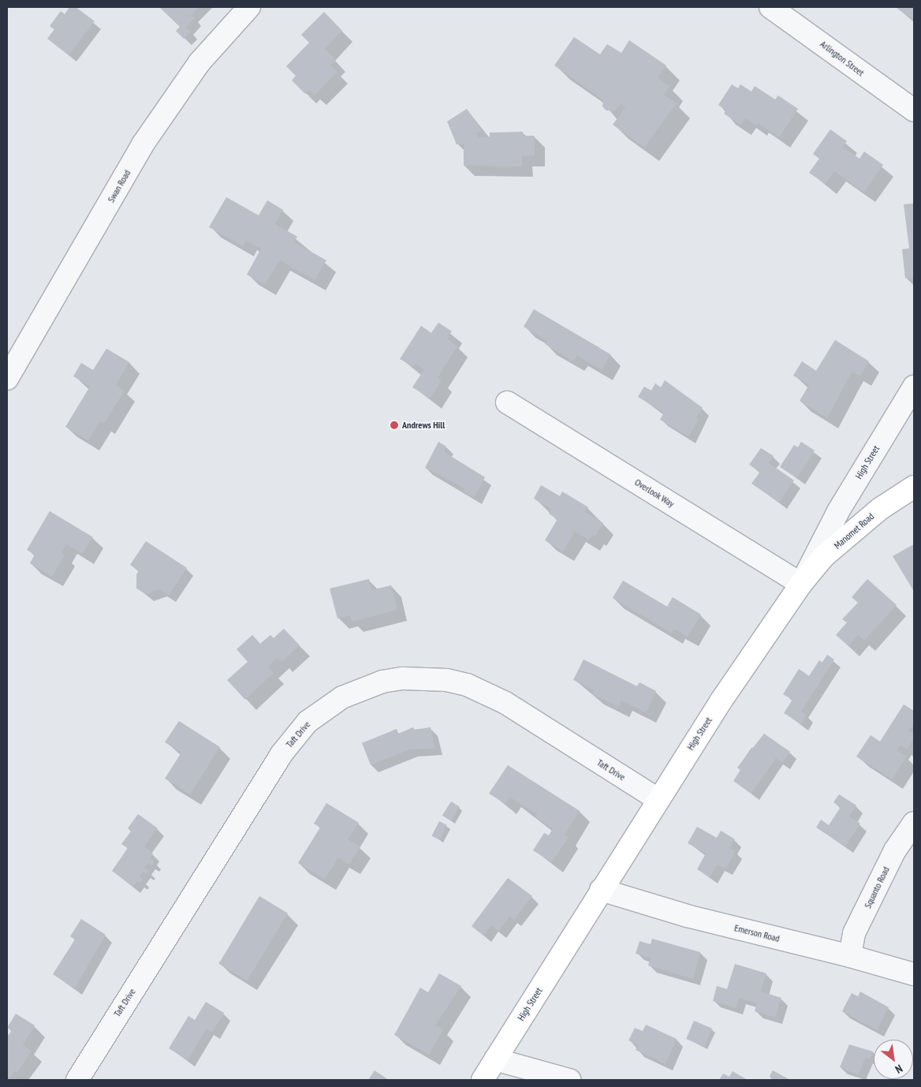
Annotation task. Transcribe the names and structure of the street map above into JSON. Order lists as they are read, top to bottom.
{
  "streets": {
    "main road": ["High Street", "Manomet Road"],
    "street": [
      "Arlington Street",
      "Swan Road",
      "Overlook Way",
      "Taft Drive",
      "Squanto Road",
      "Emerson Road"
    ]
  },
  "crossings": [
    ["High Street", "Overlook Way"],
    ["High Street", "Manomet Road"],
    ["High Street", "Taft Drive"],
    ["High Street", "Emerson Road"],
    ["Overlook Way", "Manomet Road"],
    ["Squanto Road", "Emerson Road"]
  ],
  "places": ["Andrews Hill"],
  "north": "bottom right"
}
